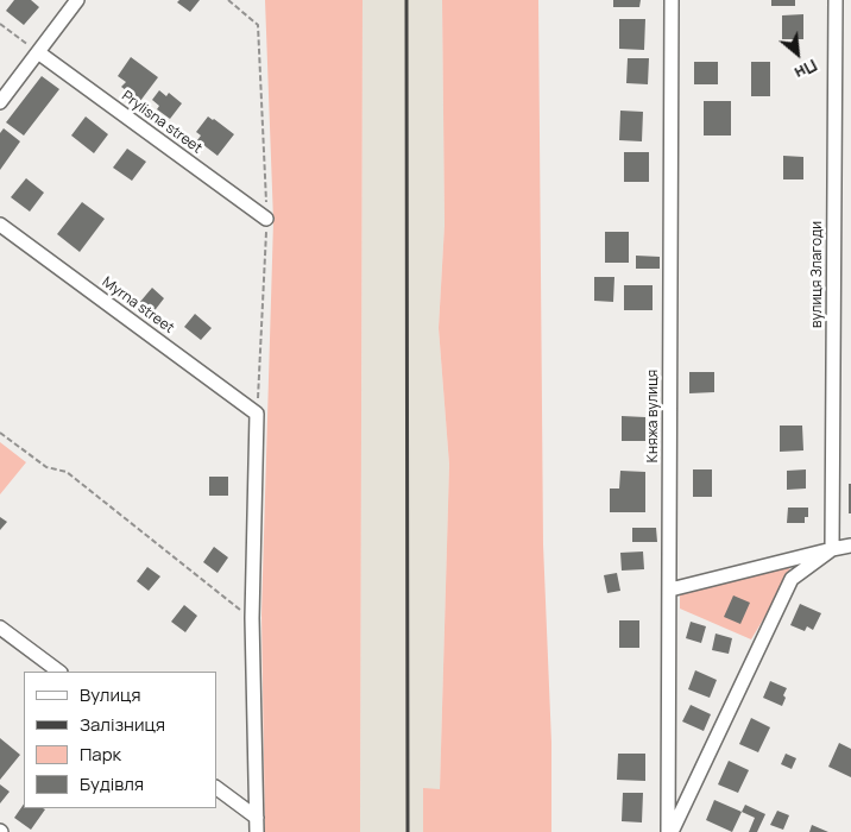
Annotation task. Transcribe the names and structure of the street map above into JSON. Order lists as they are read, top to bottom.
{
  "streets": {
    "street": [
      "Prylisna street",
      "вулиця Злагоди",
      "Myrna street",
      "Княжа вулиця"
    ]
  },
  "legend": [
    "Вулиця",
    "Залізниця",
    "Парк",
    "Будівля"
  ],
  "north": "bottom right"
}
